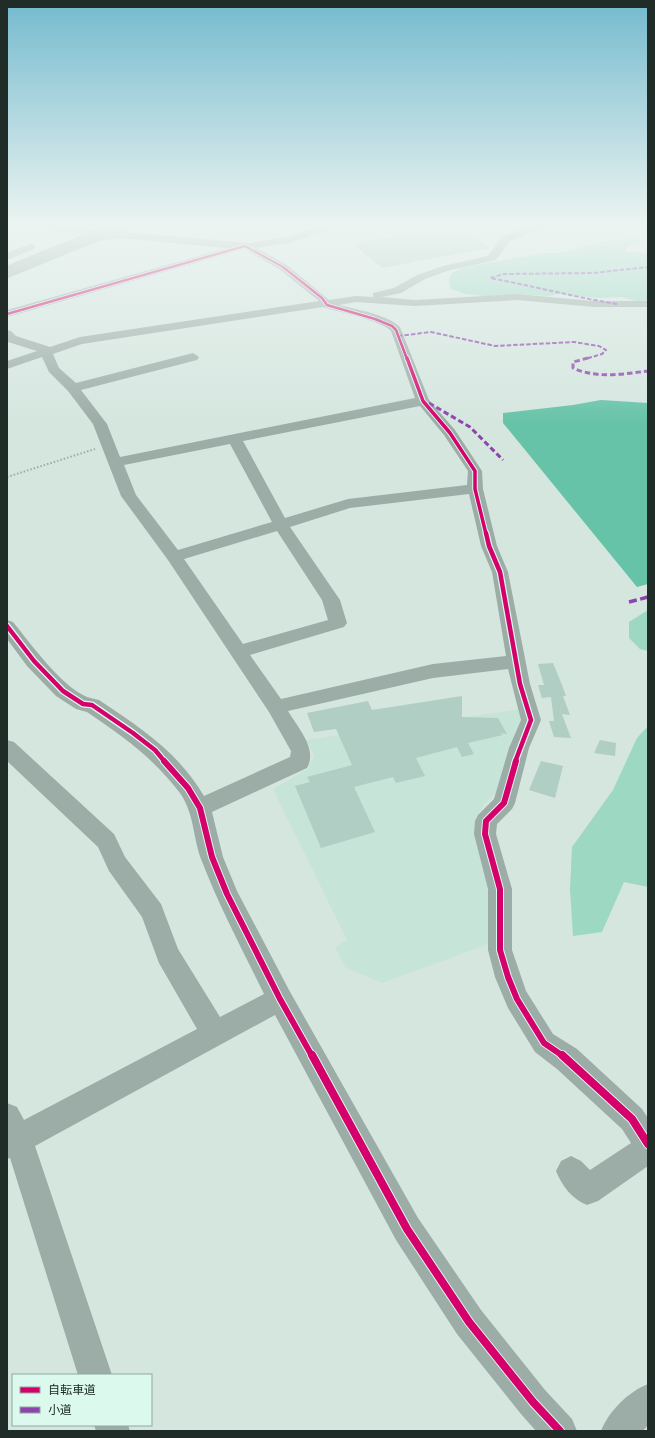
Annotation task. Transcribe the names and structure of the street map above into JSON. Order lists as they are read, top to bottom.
{
  "legend": ["自転車道", "小道"]
}
